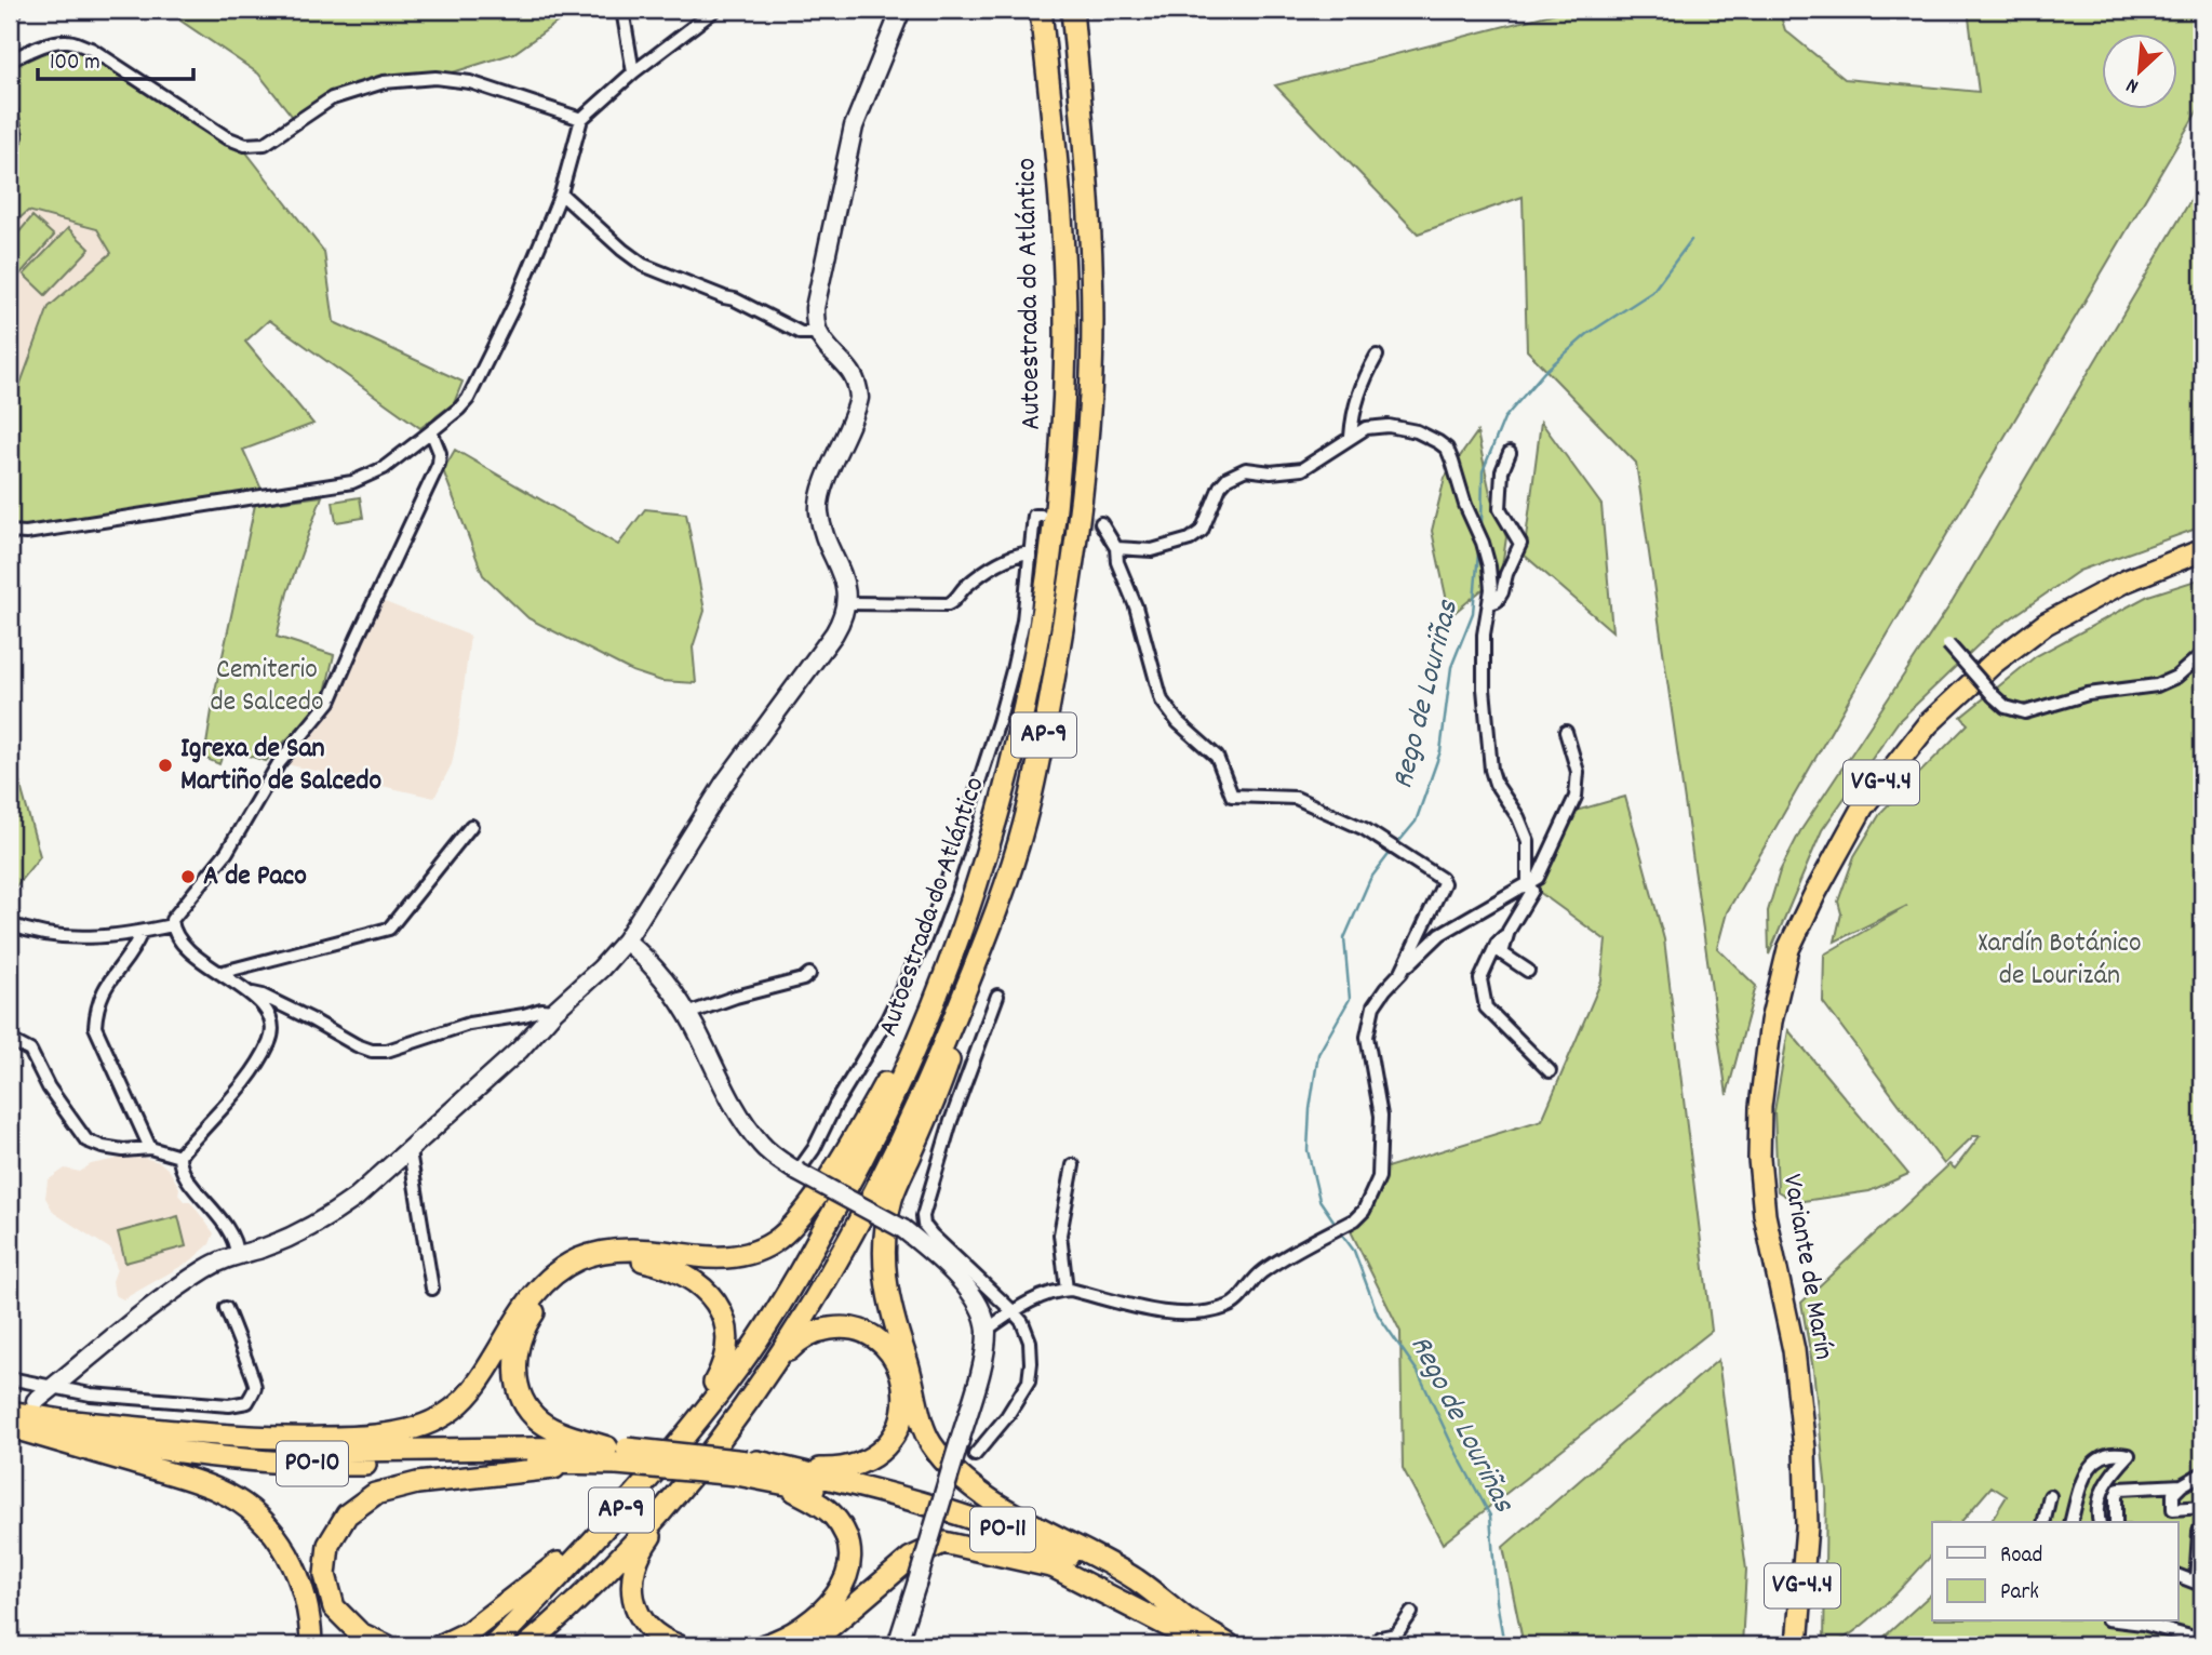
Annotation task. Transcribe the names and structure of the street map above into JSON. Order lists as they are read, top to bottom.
{
  "streets": {
    "highway": [
      "Autoestrada do Atlántico",
      "AP-9",
      "VG-4.4",
      "Variante de Marín",
      "PO-10",
      "PO-11"
    ]
  },
  "crossings": [
    ["PO-10", "PO-11"]
  ],
  "water": ["Rego de Louriñas"],
  "parks": ["Cemiterio de Salcedo", "Xardín Botánico de Lourizán"],
  "places": ["Igrexa de San Martiño de Salcedo", "A de Paco"],
  "legend": ["Road", "Park"],
  "scale_bar": "100 m",
  "north": "bottom left"
}
